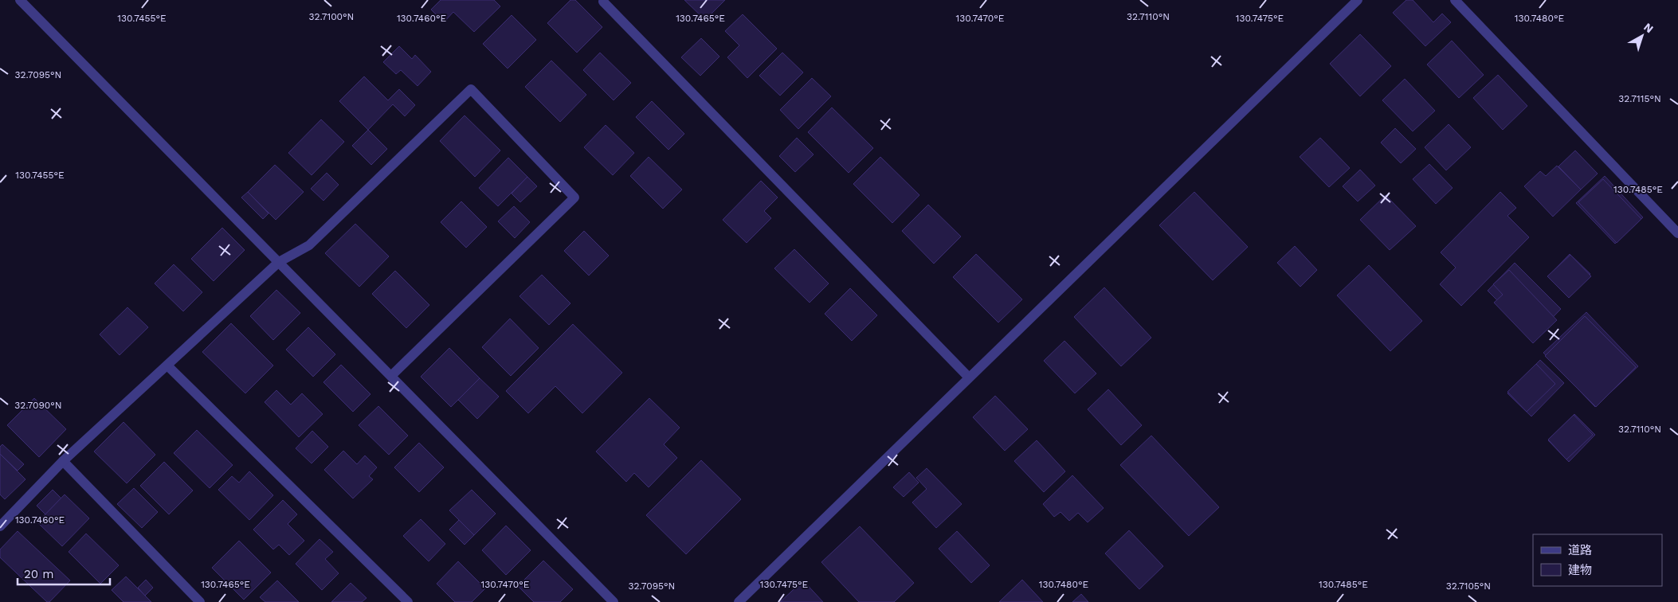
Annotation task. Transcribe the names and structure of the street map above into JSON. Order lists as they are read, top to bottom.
{
  "legend": ["道路", "建物"],
  "scale_bar": "20 m",
  "north": "top right",
  "coordinates": [
    "32.7100°N",
    "32.7110°N",
    "130.7455°E",
    "130.7460°E",
    "130.7475°E",
    "130.7480°E",
    "130.7465°E",
    "130.7470°E",
    "32.7095°N",
    "32.7115°N",
    "130.7485°E",
    "32.7090°N",
    "32.7105°N"
  ]
}
